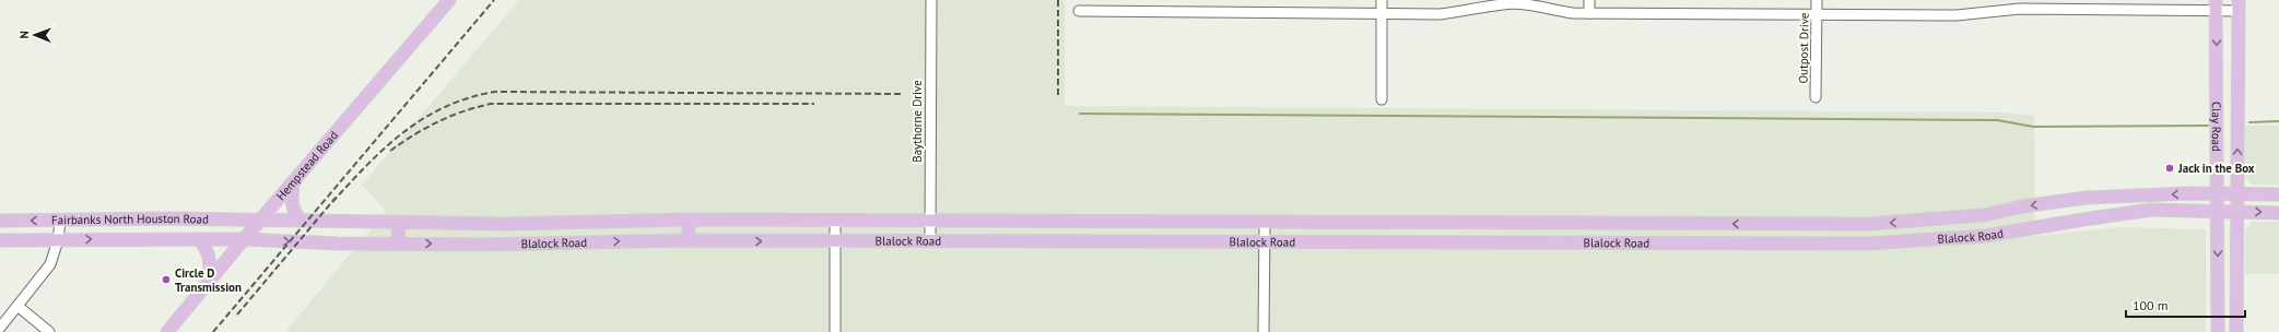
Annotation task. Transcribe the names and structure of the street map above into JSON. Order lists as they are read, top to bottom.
{
  "streets": {
    "main road": [
      "Clay Road",
      "Hempstead Road",
      "Fairbanks North Houston Road",
      "Blalock Road"
    ],
    "street": ["Outpost Drive", "Baythorne Drive"]
  },
  "crossings": [
    ["Baythorne Drive", "Blalock Road"],
    ["Clay Road", "Blalock Road"],
    ["Hempstead Road", "Fairbanks North Houston Road"],
    ["Hempstead Road", "Blalock Road"],
    ["Fairbanks North Houston Road", "Blalock Road"]
  ],
  "places": ["Jack in the Box", "Circle D Transmission"],
  "scale_bar": "100 m",
  "north": "left"
}
